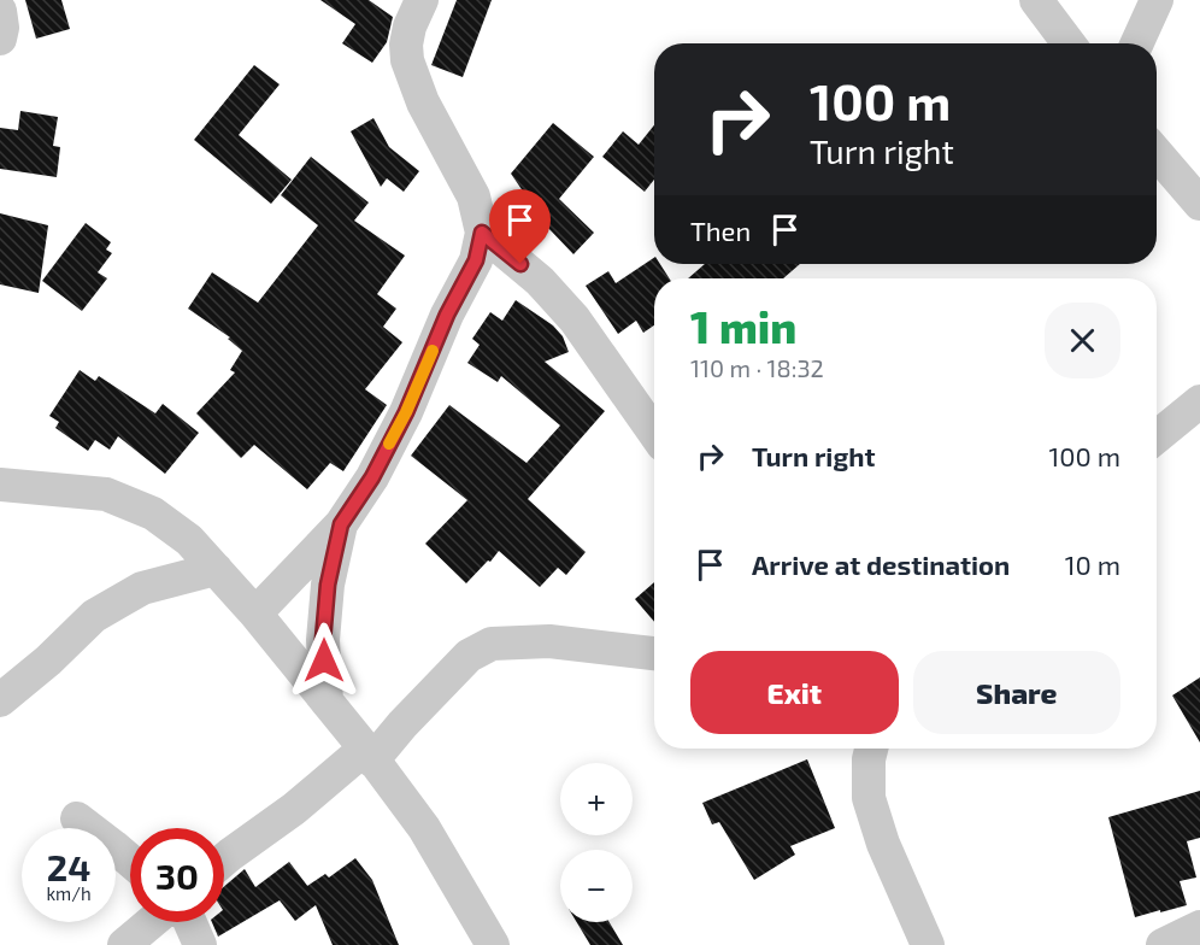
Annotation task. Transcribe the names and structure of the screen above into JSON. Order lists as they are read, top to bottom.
{
  "page": {
    "turn": ["100 m", "Turn right"],
    "then": "Then",
    "heading": ["1 min", "110 m · 18:32"],
    "list": [
      {
        "name": "Turn right",
        "value": "100 m"
      },
      {
        "name": "Arrive at destination",
        "value": "10 m"
      }
    ],
    "buttons": ["Exit", "Share"],
    "map_buttons": ["+", "−"],
    "speed": "24 km/h",
    "limit": "30"
  }
}
